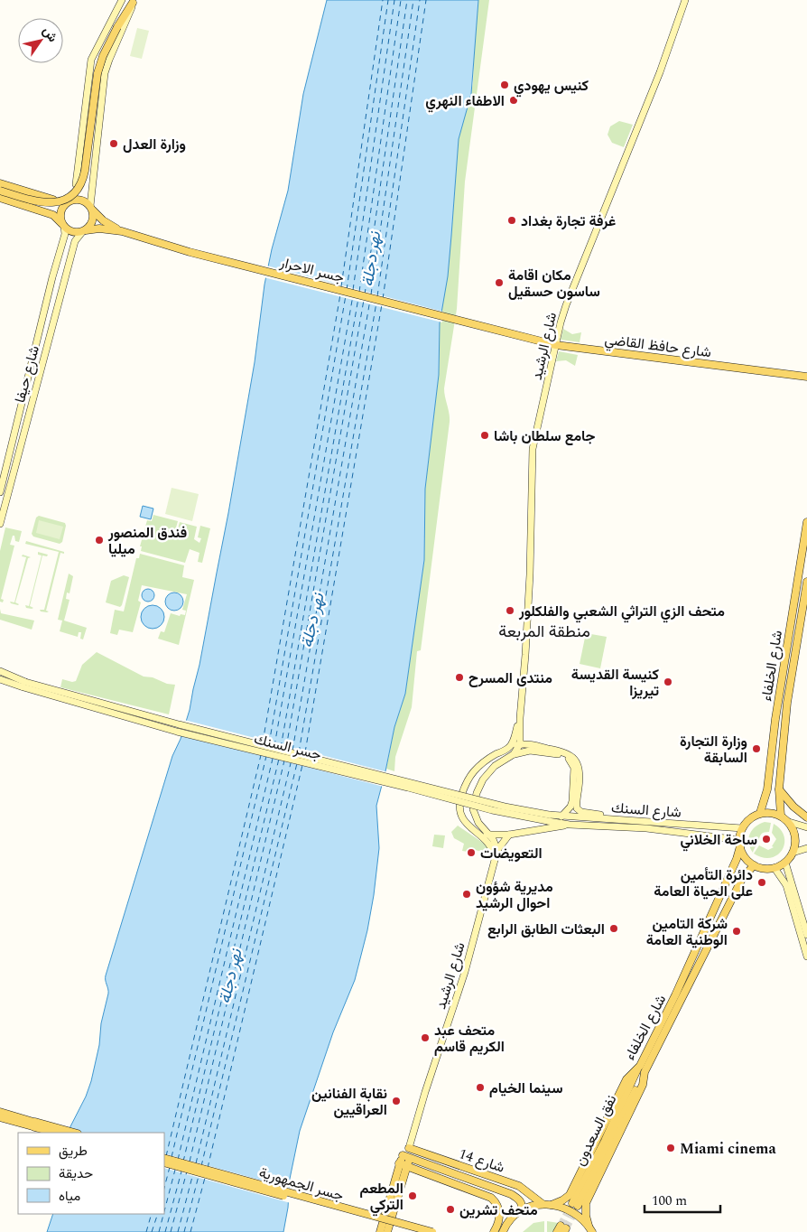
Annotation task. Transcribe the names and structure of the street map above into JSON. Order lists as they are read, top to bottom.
{
  "streets": {
    "main road": [
      "جسر الاحرار",
      "شارع حافظ القاضي",
      "شارع الرشيد",
      "شارع حيفا",
      "شارع الخلفاء",
      "جسر السنك",
      "شارع السنك",
      "نفق السعدون",
      "شارع 14",
      "جسر الجمهورية"
    ]
  },
  "crossings": [
    ["جسر الاحرار", "شارع حافظ القاضي"],
    ["شارع حافظ القاضي", "شارع الرشيد"],
    ["شارع الرشيد", "شارع 14"],
    ["شارع الخلفاء", "شارع السنك"],
    ["شارع الخلفاء", "نفق السعدون"],
    ["جسر السنك", "شارع السنك"]
  ],
  "districts": ["منطقة المربعة"],
  "water": ["نهر دجلة"],
  "places": [
    "كنيس يهودي",
    "الاطفاء النهري",
    "وزارة العدل",
    "غرفة تجارة بغداد",
    "مكان اقامة ساسون حسقيل",
    "جامع سلطان باشا",
    "فندق المنصور ميليا",
    "متحف الزي التراثي الشعبي والفلكلور",
    "منتدى المسرح",
    "كنيسة القديسة تيريزا",
    "وزارة التجارة السابقة",
    "ساحة الخلاني",
    "التعويضات",
    "دائرة التأمين على الحياة العامة",
    "مديرية شؤون احوال الرشيد",
    "البعثات الطابق الرابع",
    "شركة التامين الوطنية العامة",
    "متحف عبد الكريم قاسم",
    "سينما الخيام",
    "نقابة الفنانين العراقيين",
    "Miami cinema",
    "المطعم التركي",
    "متحف تشرين"
  ],
  "legend": ["طريق", "حديقة", "مياه"],
  "scale_bar": "100 m",
  "north": "top right"
}
